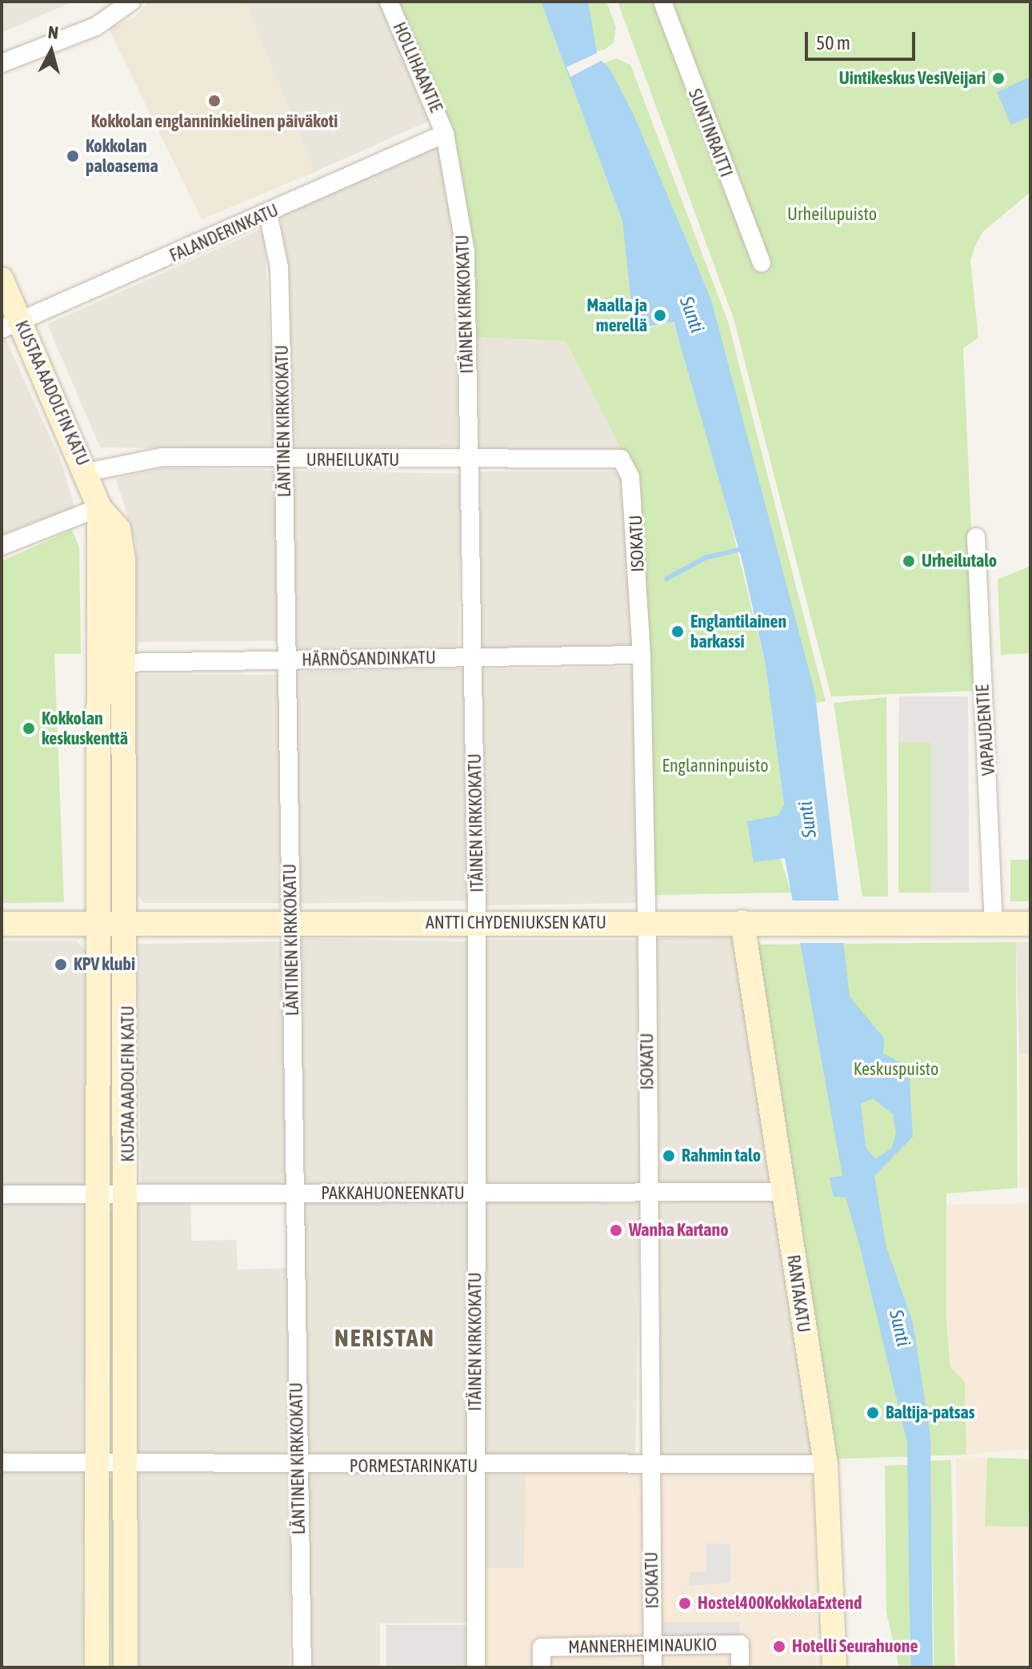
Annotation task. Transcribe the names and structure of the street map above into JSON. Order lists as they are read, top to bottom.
{
  "streets": {
    "main road": ["KUSTAA AADOLFIN KATU", "ANTTI CHYDENIUKSEN KATU", "RANTAKATU"],
    "street": [
      "HOLLIHAANTIE",
      "SUNTINRAITTI",
      "FALANDERINKATU",
      "ITÄINEN KIRKKOKATU",
      "LÄNTINEN KIRKKOKATU",
      "URHEILUKATU",
      "ISOKATU",
      "HÄRNÖSANDINKATU",
      "VAPAUDENTIE",
      "PAKKAHUONEENKATU",
      "PORMESTARINKATU",
      "MANNERHEIMINAUKIO"
    ]
  },
  "crossings": [
    ["HOLLIHAANTIE", "FALANDERINKATU"],
    ["HOLLIHAANTIE", "ITÄINEN KIRKKOKATU"],
    ["FALANDERINKATU", "ITÄINEN KIRKKOKATU"],
    ["FALANDERINKATU", "KUSTAA AADOLFIN KATU"],
    ["FALANDERINKATU", "LÄNTINEN KIRKKOKATU"],
    ["ITÄINEN KIRKKOKATU", "URHEILUKATU"],
    ["ITÄINEN KIRKKOKATU", "HÄRNÖSANDINKATU"],
    ["ITÄINEN KIRKKOKATU", "ANTTI CHYDENIUKSEN KATU"],
    ["ITÄINEN KIRKKOKATU", "PAKKAHUONEENKATU"],
    ["ITÄINEN KIRKKOKATU", "PORMESTARINKATU"],
    ["KUSTAA AADOLFIN KATU", "URHEILUKATU"],
    ["KUSTAA AADOLFIN KATU", "HÄRNÖSANDINKATU"],
    ["KUSTAA AADOLFIN KATU", "ANTTI CHYDENIUKSEN KATU"],
    ["KUSTAA AADOLFIN KATU", "PAKKAHUONEENKATU"],
    ["KUSTAA AADOLFIN KATU", "PORMESTARINKATU"],
    ["LÄNTINEN KIRKKOKATU", "URHEILUKATU"],
    ["LÄNTINEN KIRKKOKATU", "HÄRNÖSANDINKATU"],
    ["LÄNTINEN KIRKKOKATU", "ANTTI CHYDENIUKSEN KATU"],
    ["LÄNTINEN KIRKKOKATU", "PAKKAHUONEENKATU"],
    ["LÄNTINEN KIRKKOKATU", "PORMESTARINKATU"],
    ["URHEILUKATU", "ISOKATU"],
    ["ISOKATU", "HÄRNÖSANDINKATU"],
    ["ISOKATU", "ANTTI CHYDENIUKSEN KATU"],
    ["ISOKATU", "PAKKAHUONEENKATU"],
    ["ISOKATU", "PORMESTARINKATU"],
    ["ISOKATU", "MANNERHEIMINAUKIO"],
    ["VAPAUDENTIE", "ANTTI CHYDENIUKSEN KATU"],
    ["ANTTI CHYDENIUKSEN KATU", "RANTAKATU"],
    ["PAKKAHUONEENKATU", "RANTAKATU"],
    ["RANTAKATU", "PORMESTARINKATU"]
  ],
  "districts": ["NERISTAN"],
  "water": ["Sunti"],
  "parks": ["Urheilupuisto", "Englanninpuisto", "Keskuspuisto"],
  "places": [
    "Uintikeskus VesiVeijari",
    "Kokkolan englanninkielinen päiväkoti",
    "Kokkolan paloasema",
    "Maalla ja merellä",
    "Urheilutalo",
    "Englantilainen barkassi",
    "Kokkolan keskuskenttä",
    "KPV klubi",
    "Rahmin talo",
    "Wanha Kartano",
    "Baltija-patsas",
    "Hostel400KokkolaExtend",
    "Hotelli Seurahuone"
  ],
  "scale_bar": "50 m",
  "north": "top"
}
